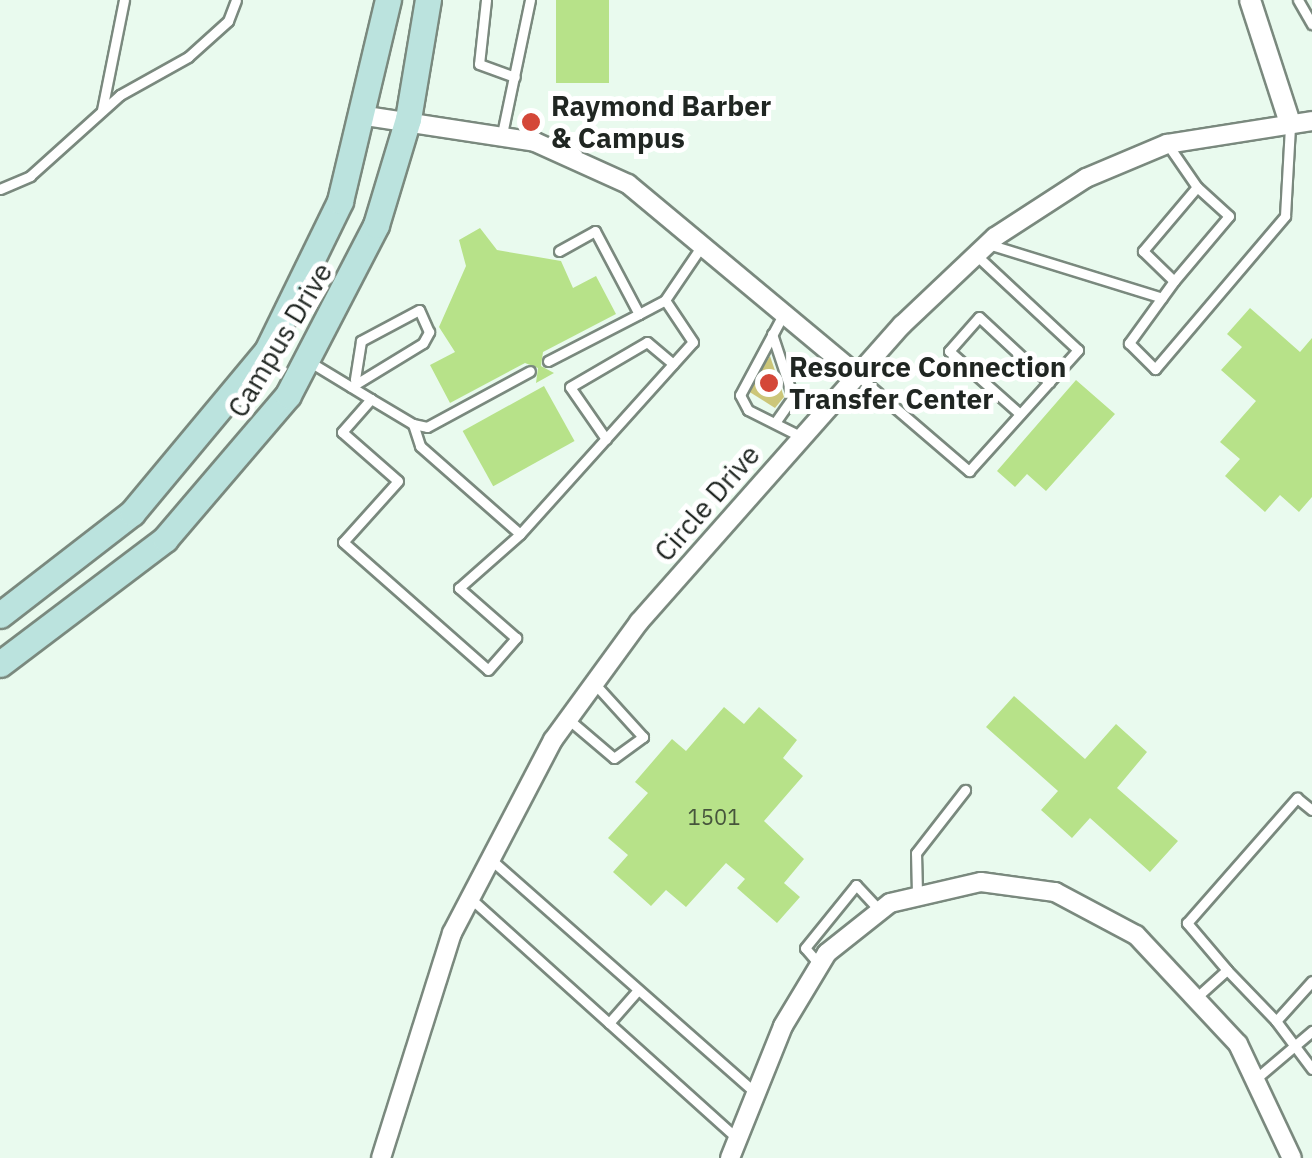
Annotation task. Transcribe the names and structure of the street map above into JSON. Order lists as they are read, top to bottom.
{
  "streets": {
    "main road": ["Campus Drive"],
    "street": ["Circle Drive"]
  },
  "places": ["Raymond Barber & Campus", "Resource Connection Transfer Center"],
  "house_numbers": ["1501"]
}
